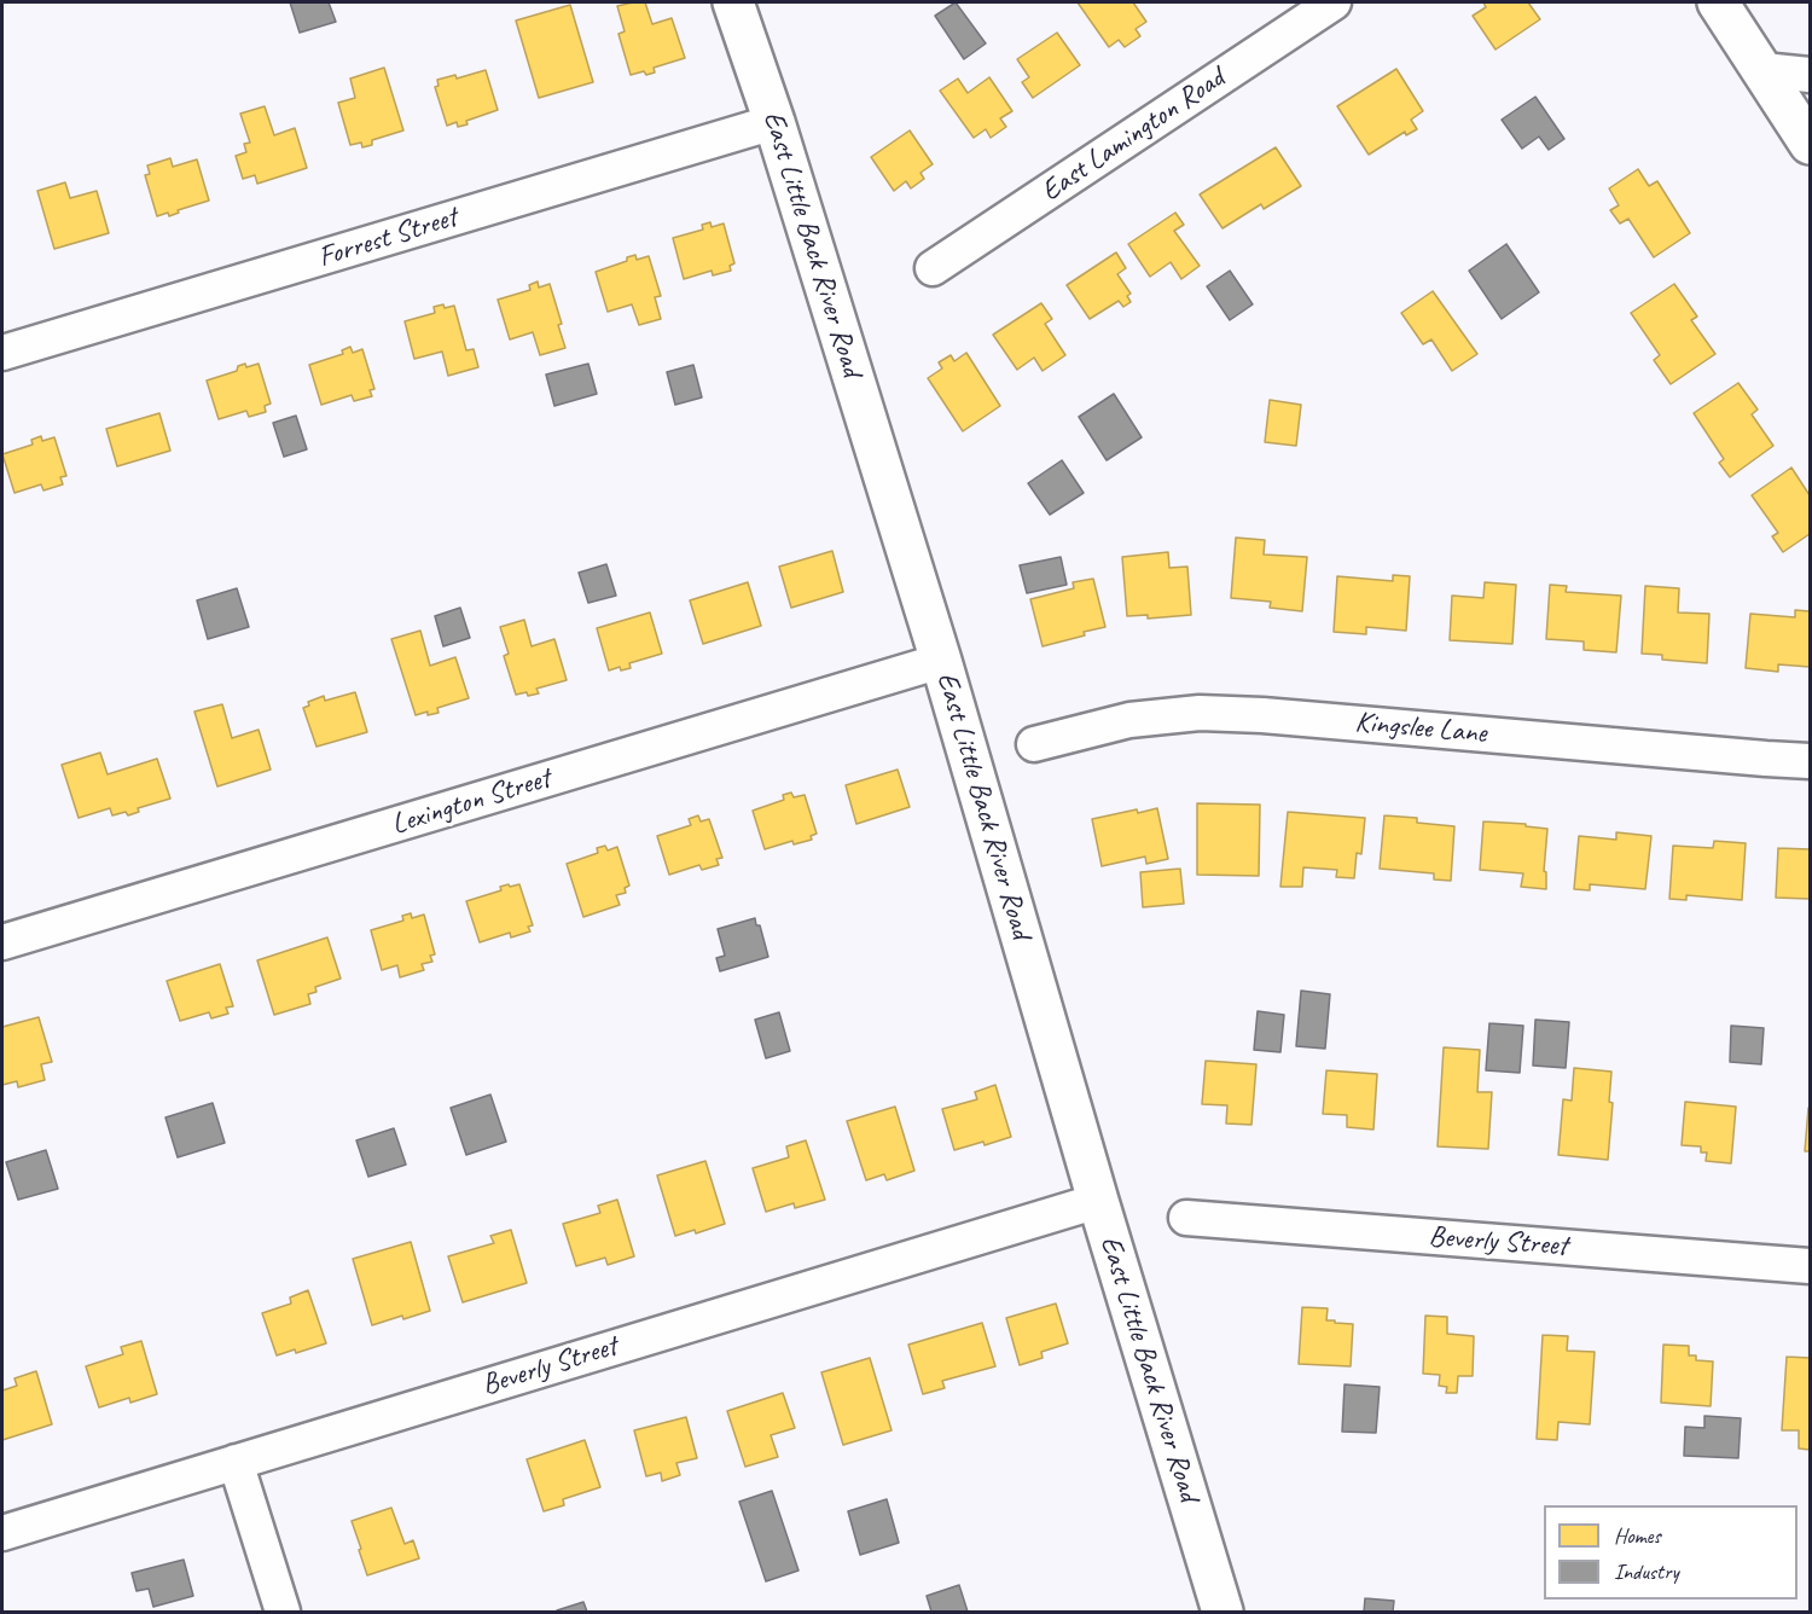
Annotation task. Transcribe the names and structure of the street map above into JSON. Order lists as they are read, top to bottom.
{
  "streets": {
    "street": [
      "East Lamington Road",
      "Forrest Street",
      "East Little Back River Road",
      "Kingslee Lane",
      "Lexington Street",
      "Beverly Street"
    ]
  },
  "crossings": [
    ["Forrest Street", "East Little Back River Road"],
    ["East Little Back River Road", "Lexington Street"],
    ["East Little Back River Road", "Beverly Street"]
  ],
  "legend": ["Homes", "Industry"]
}
